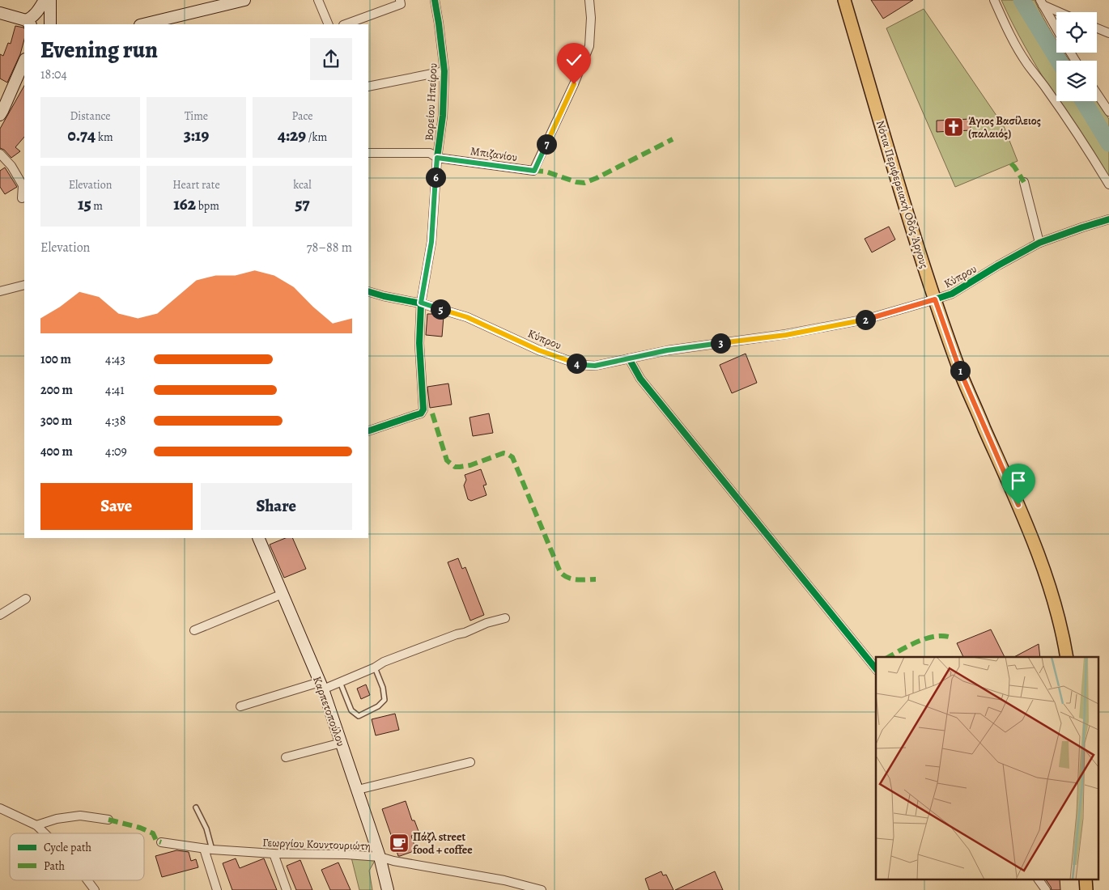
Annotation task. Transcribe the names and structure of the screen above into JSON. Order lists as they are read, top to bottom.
{
  "streets": {
    "main road": ["Νότια Περιφερειακή Οδός Άργους", "Καρπετοπούλου"],
    "street": [
      "Βορείου Ηπείρου",
      "Μπιζανίου",
      "Κύπρου",
      "Γεωργίου Κουντουριώτη"
    ]
  },
  "crossings": [
    ["Βορείου Ηπείρου", "Μπιζανίου"],
    ["Βορείου Ηπείρου", "Κύπρου"],
    ["Νότια Περιφερειακή Οδός Άργους", "Κύπρου"],
    ["Καρπετοπούλου", "Γεωργίου Κουντουριώτη"]
  ],
  "places": {
    "church": ["Άγιος Βασίλειος (παλαιός)"],
    "cafe": ["Πάζλ street food + coffee"]
  },
  "legend": ["Cycle path", "Path"],
  "page": {
    "heading": ["Evening run", "18:04"],
    "stats": [
      ["Distance", "0.74 km"],
      ["Time", "3:19"],
      ["Pace", "4:29 /km"],
      ["Elevation", "15 m"],
      ["Heart rate", "162 bpm"],
      ["kcal", "57"]
    ],
    "pins": [
      "7",
      "6",
      "5",
      "2",
      "3",
      "4",
      "1"
    ],
    "chart": ["Elevation", "78–88 m"],
    "list": [
      {
        "name": "100 m",
        "note": "4:43"
      },
      {
        "name": "200 m",
        "note": "4:41"
      },
      {
        "name": "300 m",
        "note": "4:38"
      },
      {
        "name": "400 m",
        "note": "4:09"
      }
    ],
    "buttons": ["Save", "Share"]
  }
}
